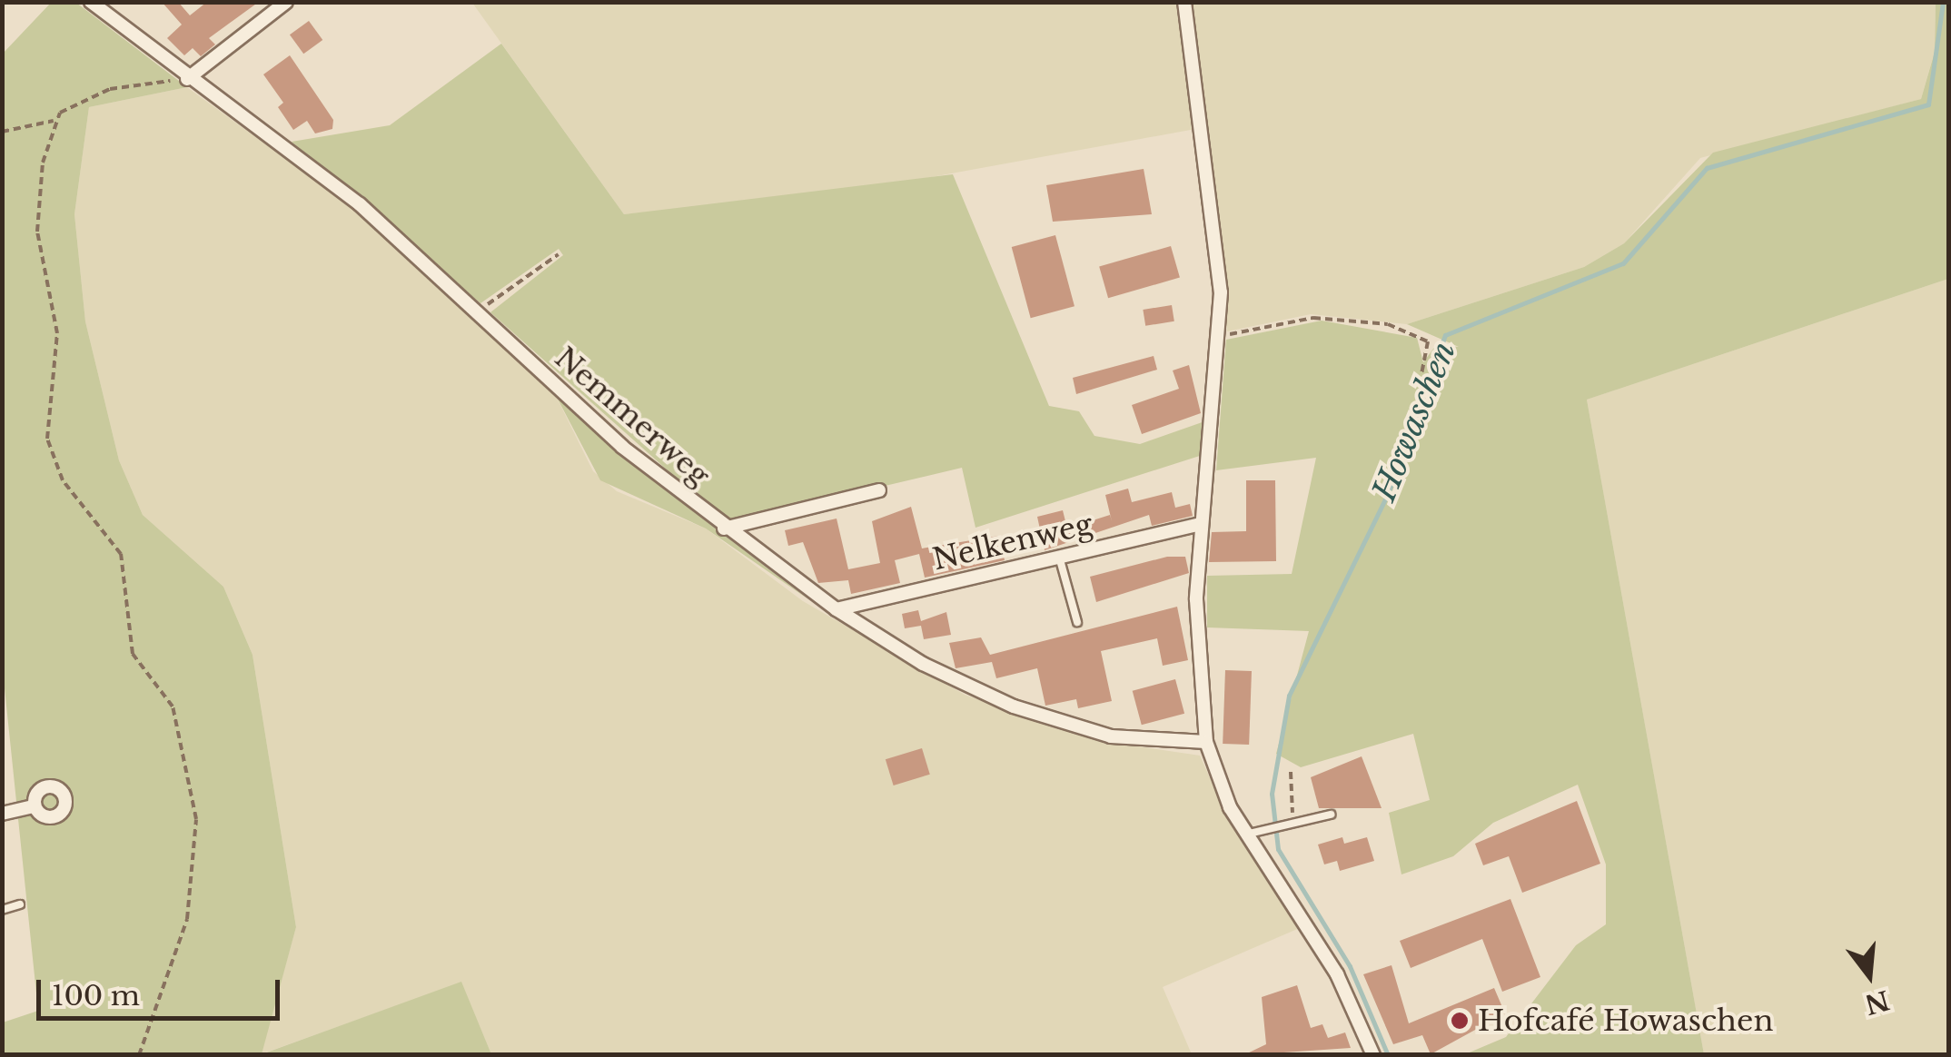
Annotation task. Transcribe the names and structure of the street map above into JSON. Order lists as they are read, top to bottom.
{
  "streets": {
    "street": ["Nemmerweg", "Nelkenweg"]
  },
  "crossings": [
    ["Nemmerweg", "Nelkenweg"]
  ],
  "water": ["Howaschen"],
  "places": ["Hofcafé Howaschen"],
  "scale_bar": "100 m",
  "north": "bottom"
}
